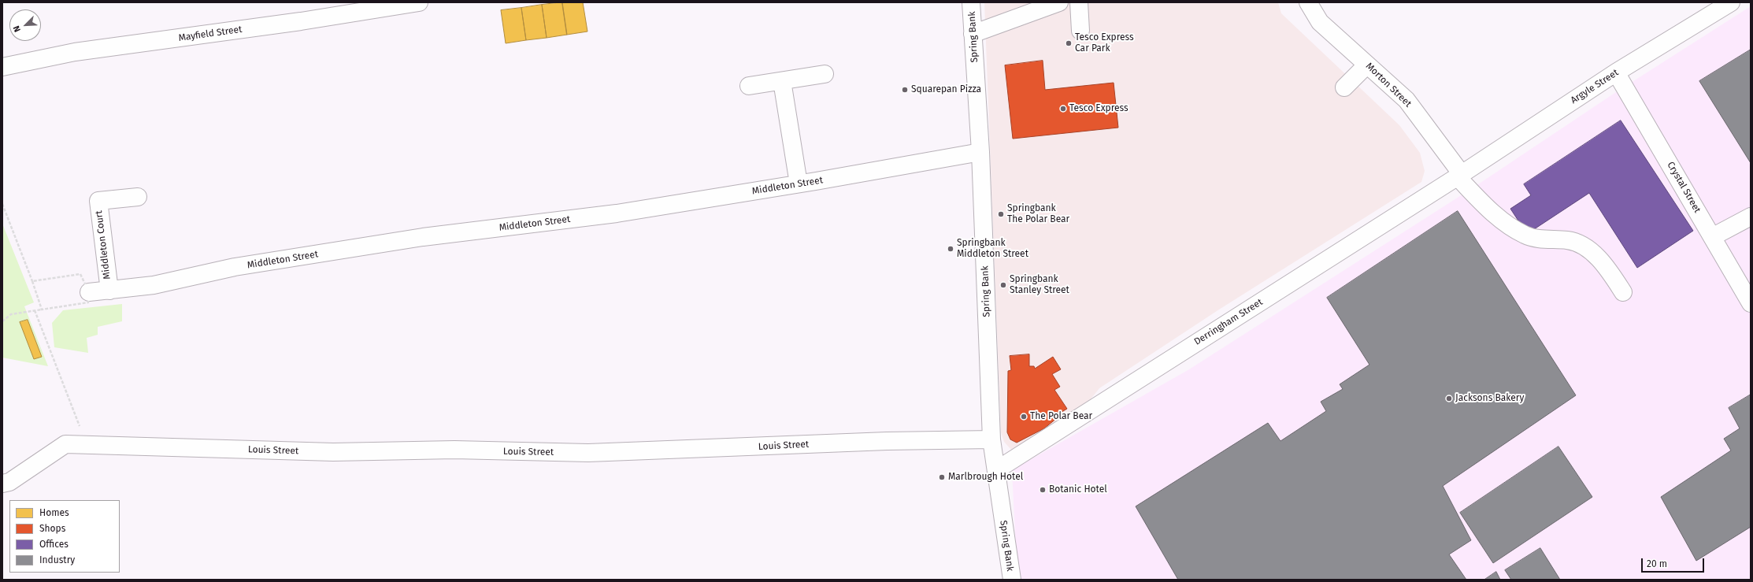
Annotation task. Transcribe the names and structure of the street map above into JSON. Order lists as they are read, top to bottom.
{
  "streets": {
    "street": [
      "Mayfield Street",
      "Spring Bank",
      "Morton Street",
      "Argyle Street",
      "Middleton Street",
      "Crystal Street",
      "Middleton Court",
      "Derringham Street",
      "Louis Street"
    ]
  },
  "crossings": [
    ["Spring Bank", "Middleton Street"],
    ["Spring Bank", "Derringham Street"],
    ["Spring Bank", "Louis Street"],
    ["Morton Street", "Argyle Street"],
    ["Morton Street", "Derringham Street"],
    ["Argyle Street", "Crystal Street"],
    ["Argyle Street", "Derringham Street"],
    ["Middleton Street", "Middleton Court"]
  ],
  "places": [
    "Tesco Express Car Park",
    "Squarepan Pizza",
    "Tesco Express",
    "Springbank The Polar Bear",
    "Springbank Middleton Street",
    "Springbank Stanley Street",
    "Jacksons Bakery",
    "The Polar Bear",
    "Marlbrough Hotel",
    "Botanic Hotel"
  ],
  "legend": [
    "Homes",
    "Shops",
    "Offices",
    "Industry"
  ],
  "scale_bar": "20 m",
  "north": "bottom left"
}
